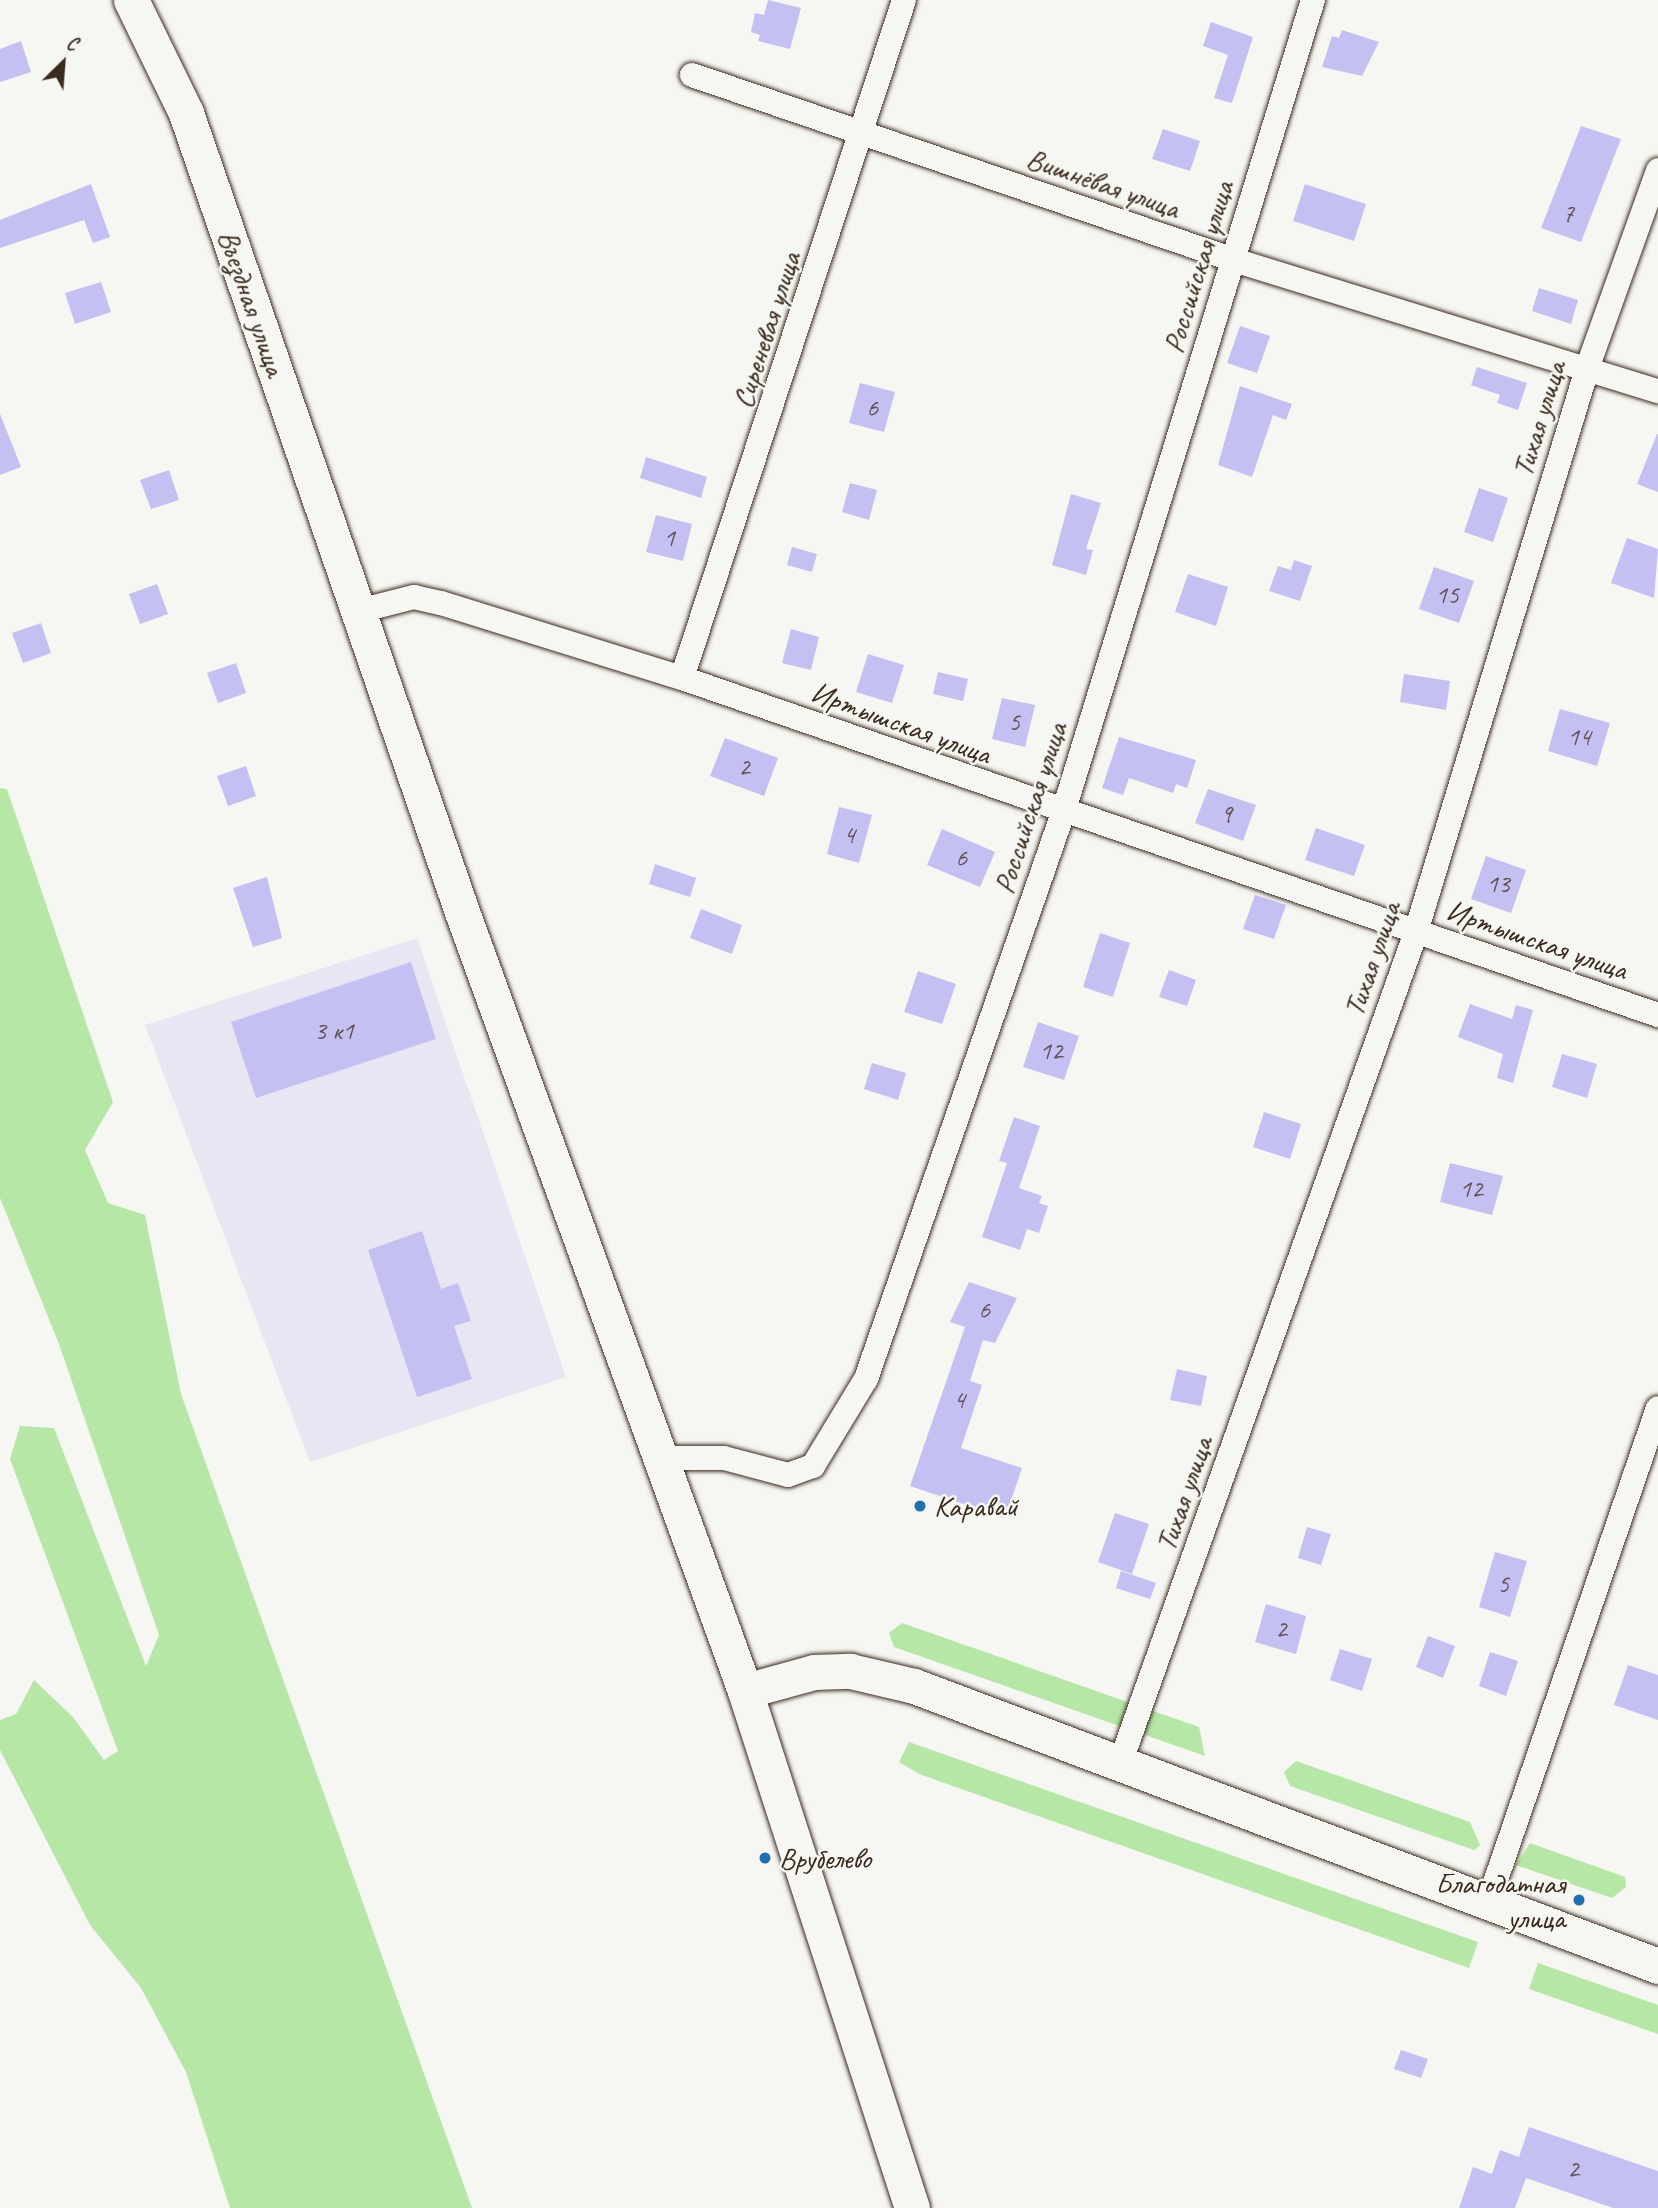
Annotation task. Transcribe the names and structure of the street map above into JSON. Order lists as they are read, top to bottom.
{
  "streets": {
    "street": [
      "Вишнёвая улица",
      "Российская улица",
      "Въездная улица",
      "Сиреневая улица",
      "Тихая улица",
      "Иртышская улица"
    ]
  },
  "crossings": [
    ["Вишнёвая улица", "Российская улица"],
    ["Вишнёвая улица", "Сиреневая улица"],
    ["Вишнёвая улица", "Тихая улица"],
    ["Российская улица", "Въездная улица"],
    ["Российская улица", "Иртышская улица"],
    ["Въездная улица", "Иртышская улица"],
    ["Сиреневая улица", "Иртышская улица"],
    ["Тихая улица", "Иртышская улица"]
  ],
  "places": ["Каравай", "Врубелево", "Благодатная улица"],
  "house_numbers": [
    "7",
    "6",
    "1",
    "15",
    "5",
    "14",
    "2",
    "9",
    "4",
    "6",
    "13",
    "3 к1",
    "12",
    "12",
    "6",
    "4",
    "5",
    "2",
    "2"
  ],
  "north": "top right"
}
